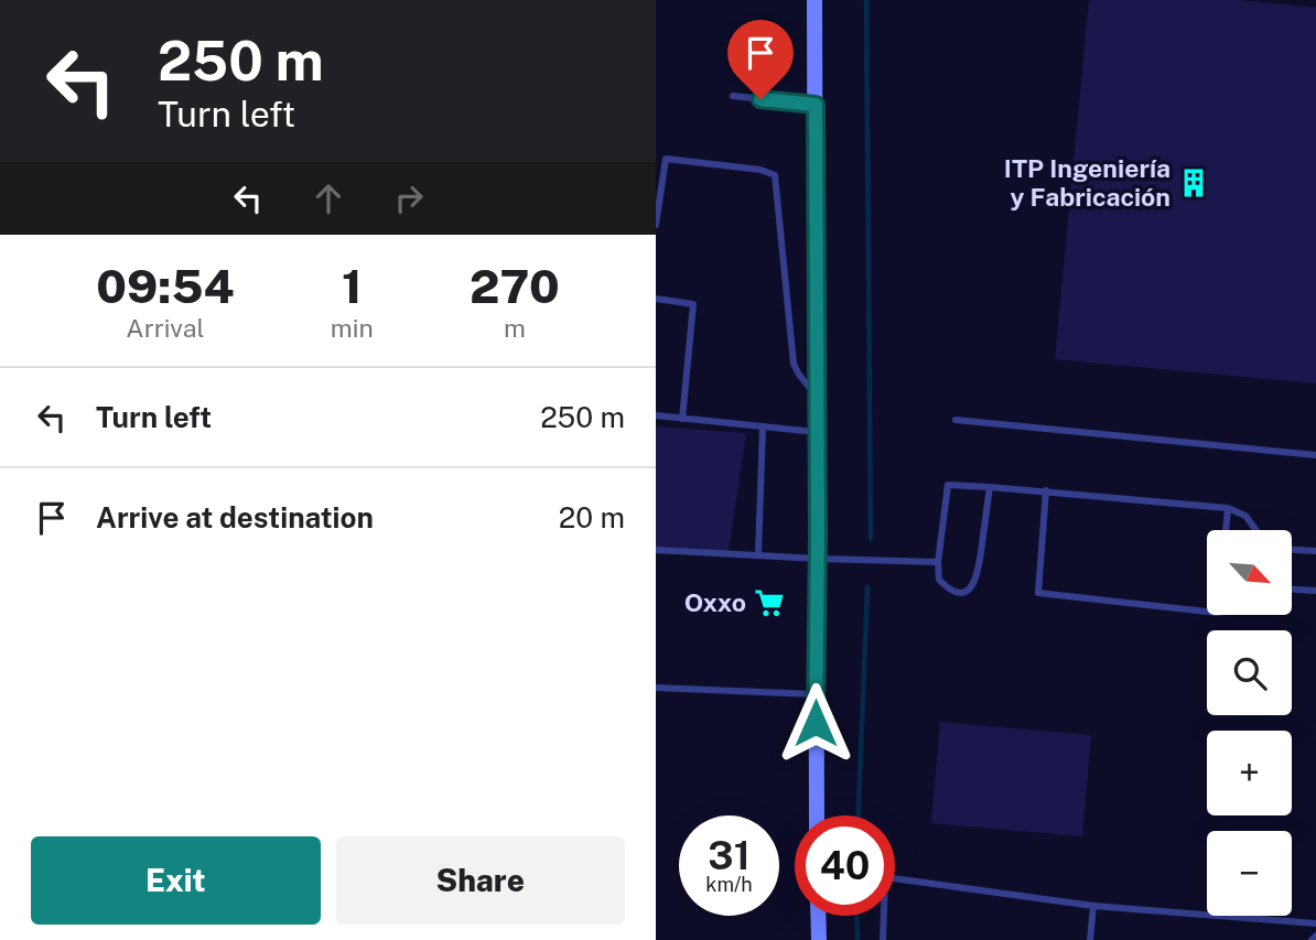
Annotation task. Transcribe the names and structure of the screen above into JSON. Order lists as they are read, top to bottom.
{
  "places": {
    "building": ["ITP Ingeniería y Fabricación"],
    "supermarket": ["Oxxo"]
  },
  "north": "bottom right",
  "page": {
    "turn": ["250 m", "Turn left"],
    "eta": [
      "09:54",
      "Arrival",
      "1",
      "min",
      "270",
      "m"
    ],
    "list": [
      {
        "name": "Turn left",
        "value": "250 m"
      },
      {
        "name": "Arrive at destination",
        "value": "20 m"
      }
    ],
    "map_buttons": ["+", "−"],
    "speed": "31 km/h",
    "limit": "40",
    "buttons": ["Exit", "Share"]
  }
}
